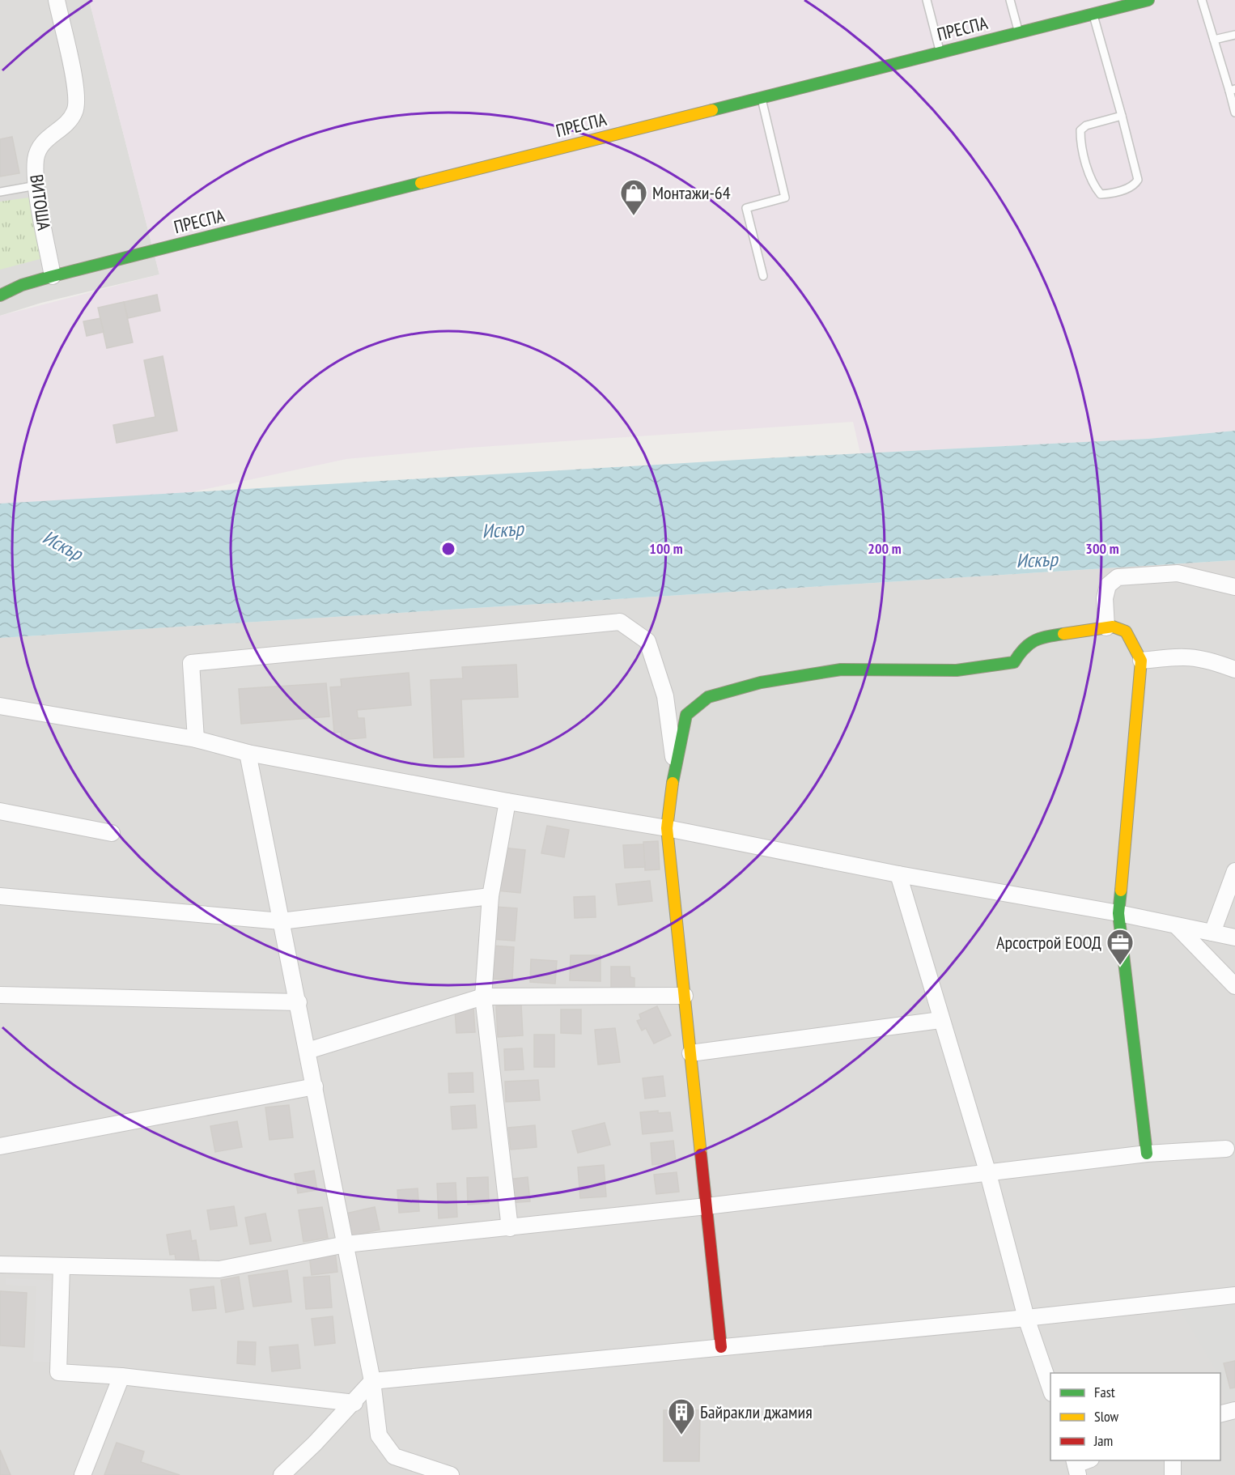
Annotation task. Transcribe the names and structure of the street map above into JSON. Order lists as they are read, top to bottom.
{
  "streets": {
    "street": ["ПРЕСПА", "ВИТОША"]
  },
  "crossings": [
    ["ПРЕСПА", "ВИТОША"]
  ],
  "water": ["Искър"],
  "places": {
    "shop": ["Монтажи-64"],
    "office": ["Арсострой ЕООД"],
    "building": ["Байракли джамия"]
  },
  "legend": ["Fast", "Slow", "Jam"],
  "rings": ["100 m", "200 m", "300 m"]
}
